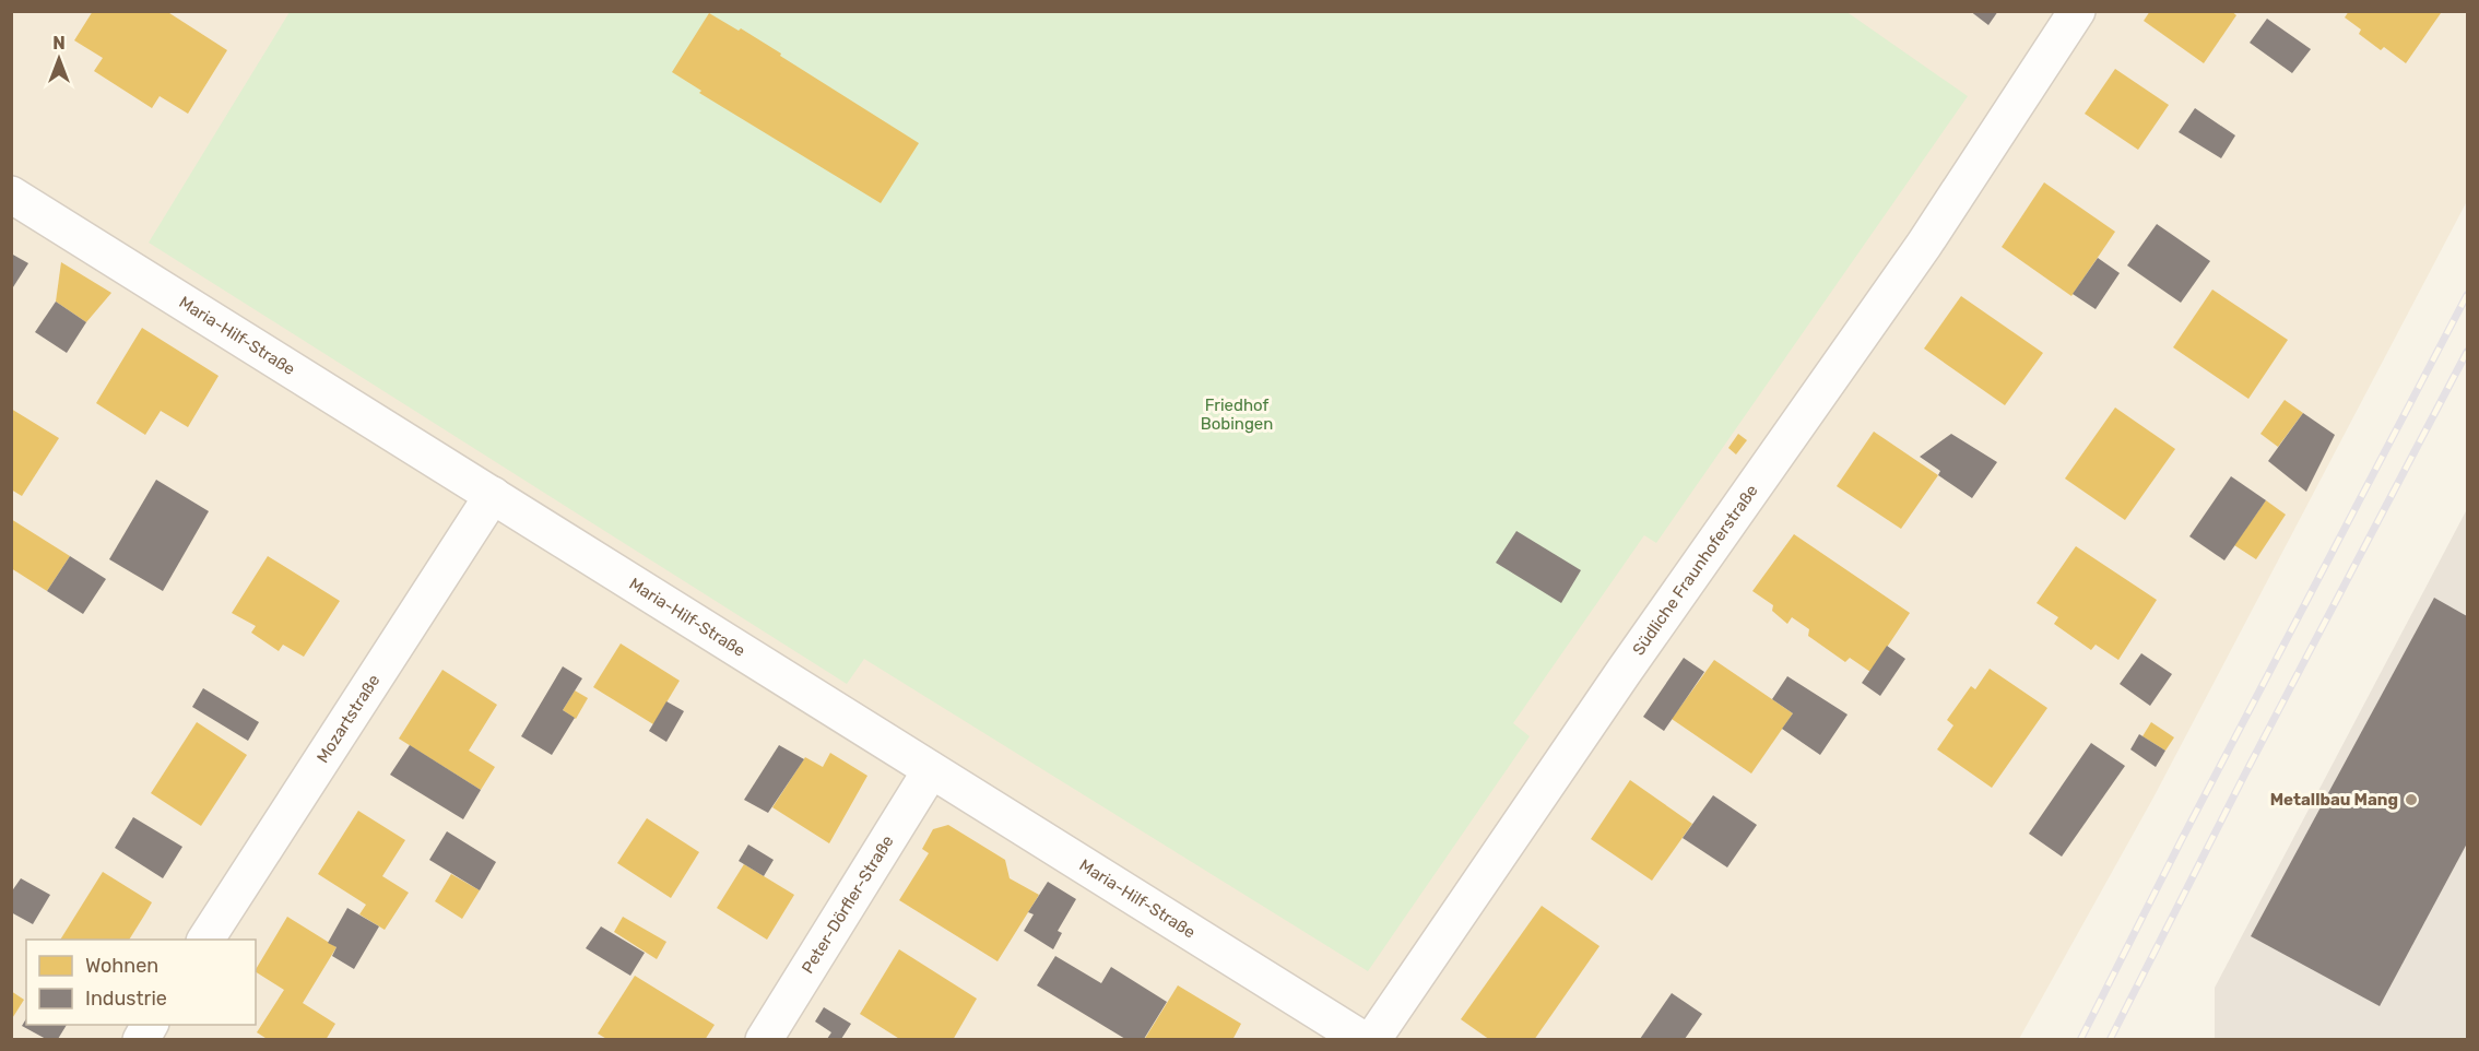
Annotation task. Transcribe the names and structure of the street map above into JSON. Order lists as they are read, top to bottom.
{
  "streets": {
    "street": [
      "Maria-Hilf-Straße",
      "Südliche Fraunhoferstraße",
      "Mozartstraße",
      "Peter-Dörfler-Straße"
    ]
  },
  "crossings": [
    ["Maria-Hilf-Straße", "Mozartstraße"],
    ["Maria-Hilf-Straße", "Peter-Dörfler-Straße"]
  ],
  "parks": ["Friedhof Bobingen"],
  "places": ["Metallbau Mang"],
  "legend": ["Wohnen", "Industrie"],
  "north": "top"
}
